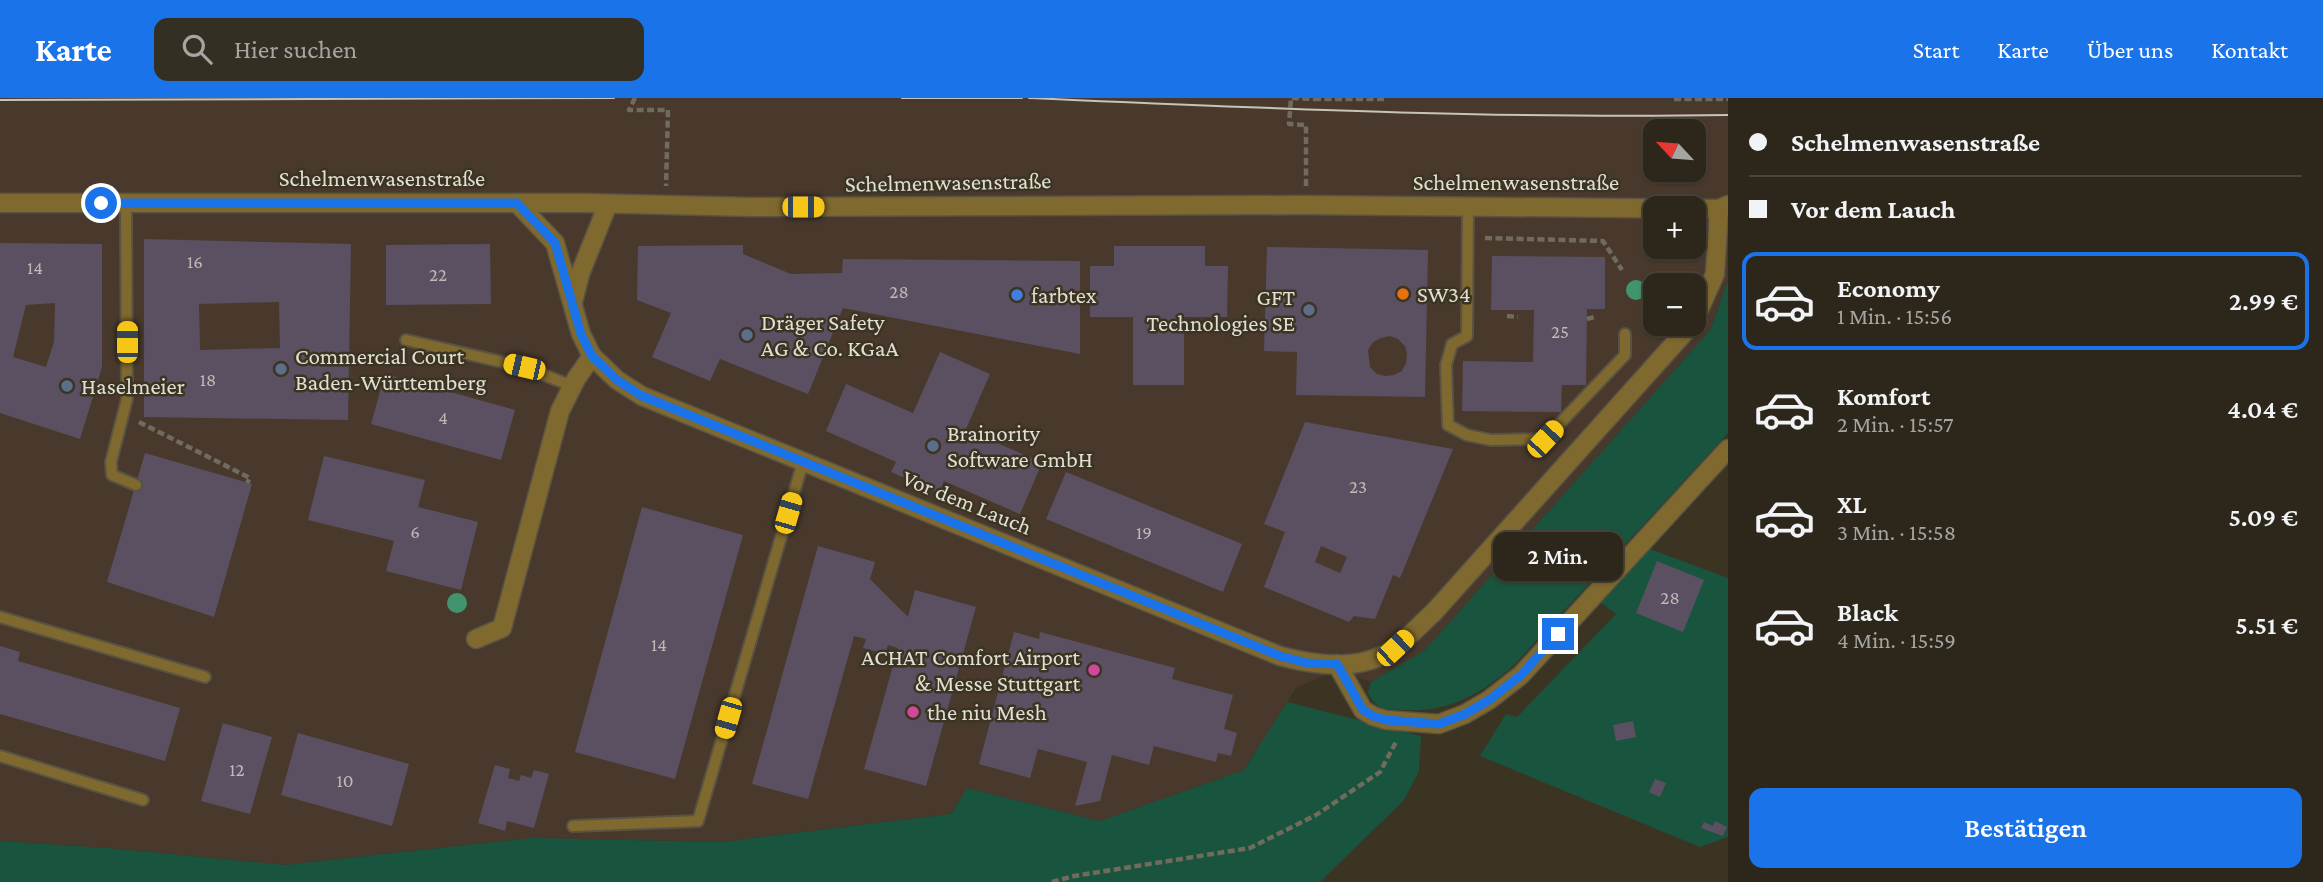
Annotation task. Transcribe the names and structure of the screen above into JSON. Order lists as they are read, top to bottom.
{
  "streets": {
    "street": ["Schelmenwasenstraße", "Vor dem Lauch"]
  },
  "crossings": [
    ["Schelmenwasenstraße", "Vor dem Lauch"]
  ],
  "places": [
    "SW34",
    "farbtex",
    "GFT Technologies SE",
    "Dräger Safety AG & Co. KGaA",
    "Commercial Court Baden-Württemberg",
    "Haselmeier",
    "Brainority Software GmbH",
    "ACHAT Comfort Airport & Messe Stuttgart",
    "the niu Mesh"
  ],
  "house_numbers": [
    "16",
    "14",
    "22",
    "28",
    "25",
    "18",
    "4",
    "23",
    "6",
    "19",
    "28",
    "14",
    "12",
    "10"
  ],
  "north": "top left",
  "page": {
    "header": "Karte",
    "search": "Hier suchen",
    "nav": [
      "Start",
      "Karte",
      "Über uns",
      "Kontakt"
    ],
    "banner": ["Schelmenwasenstraße", "Vor dem Lauch"],
    "map_buttons": ["+", "−"],
    "list": [
      {
        "name": "Economy",
        "note": "1 Min. · 15:56",
        "value": "2.99 €"
      },
      {
        "name": "Komfort",
        "note": "2 Min. · 15:57",
        "value": "4.04 €"
      },
      {
        "name": "XL",
        "note": "3 Min. · 15:58",
        "value": "5.09 €"
      },
      {
        "name": "Black",
        "note": "4 Min. · 15:59",
        "value": "5.51 €"
      }
    ],
    "bubble": "2 Min.",
    "buttons": "Bestätigen"
  }
}
